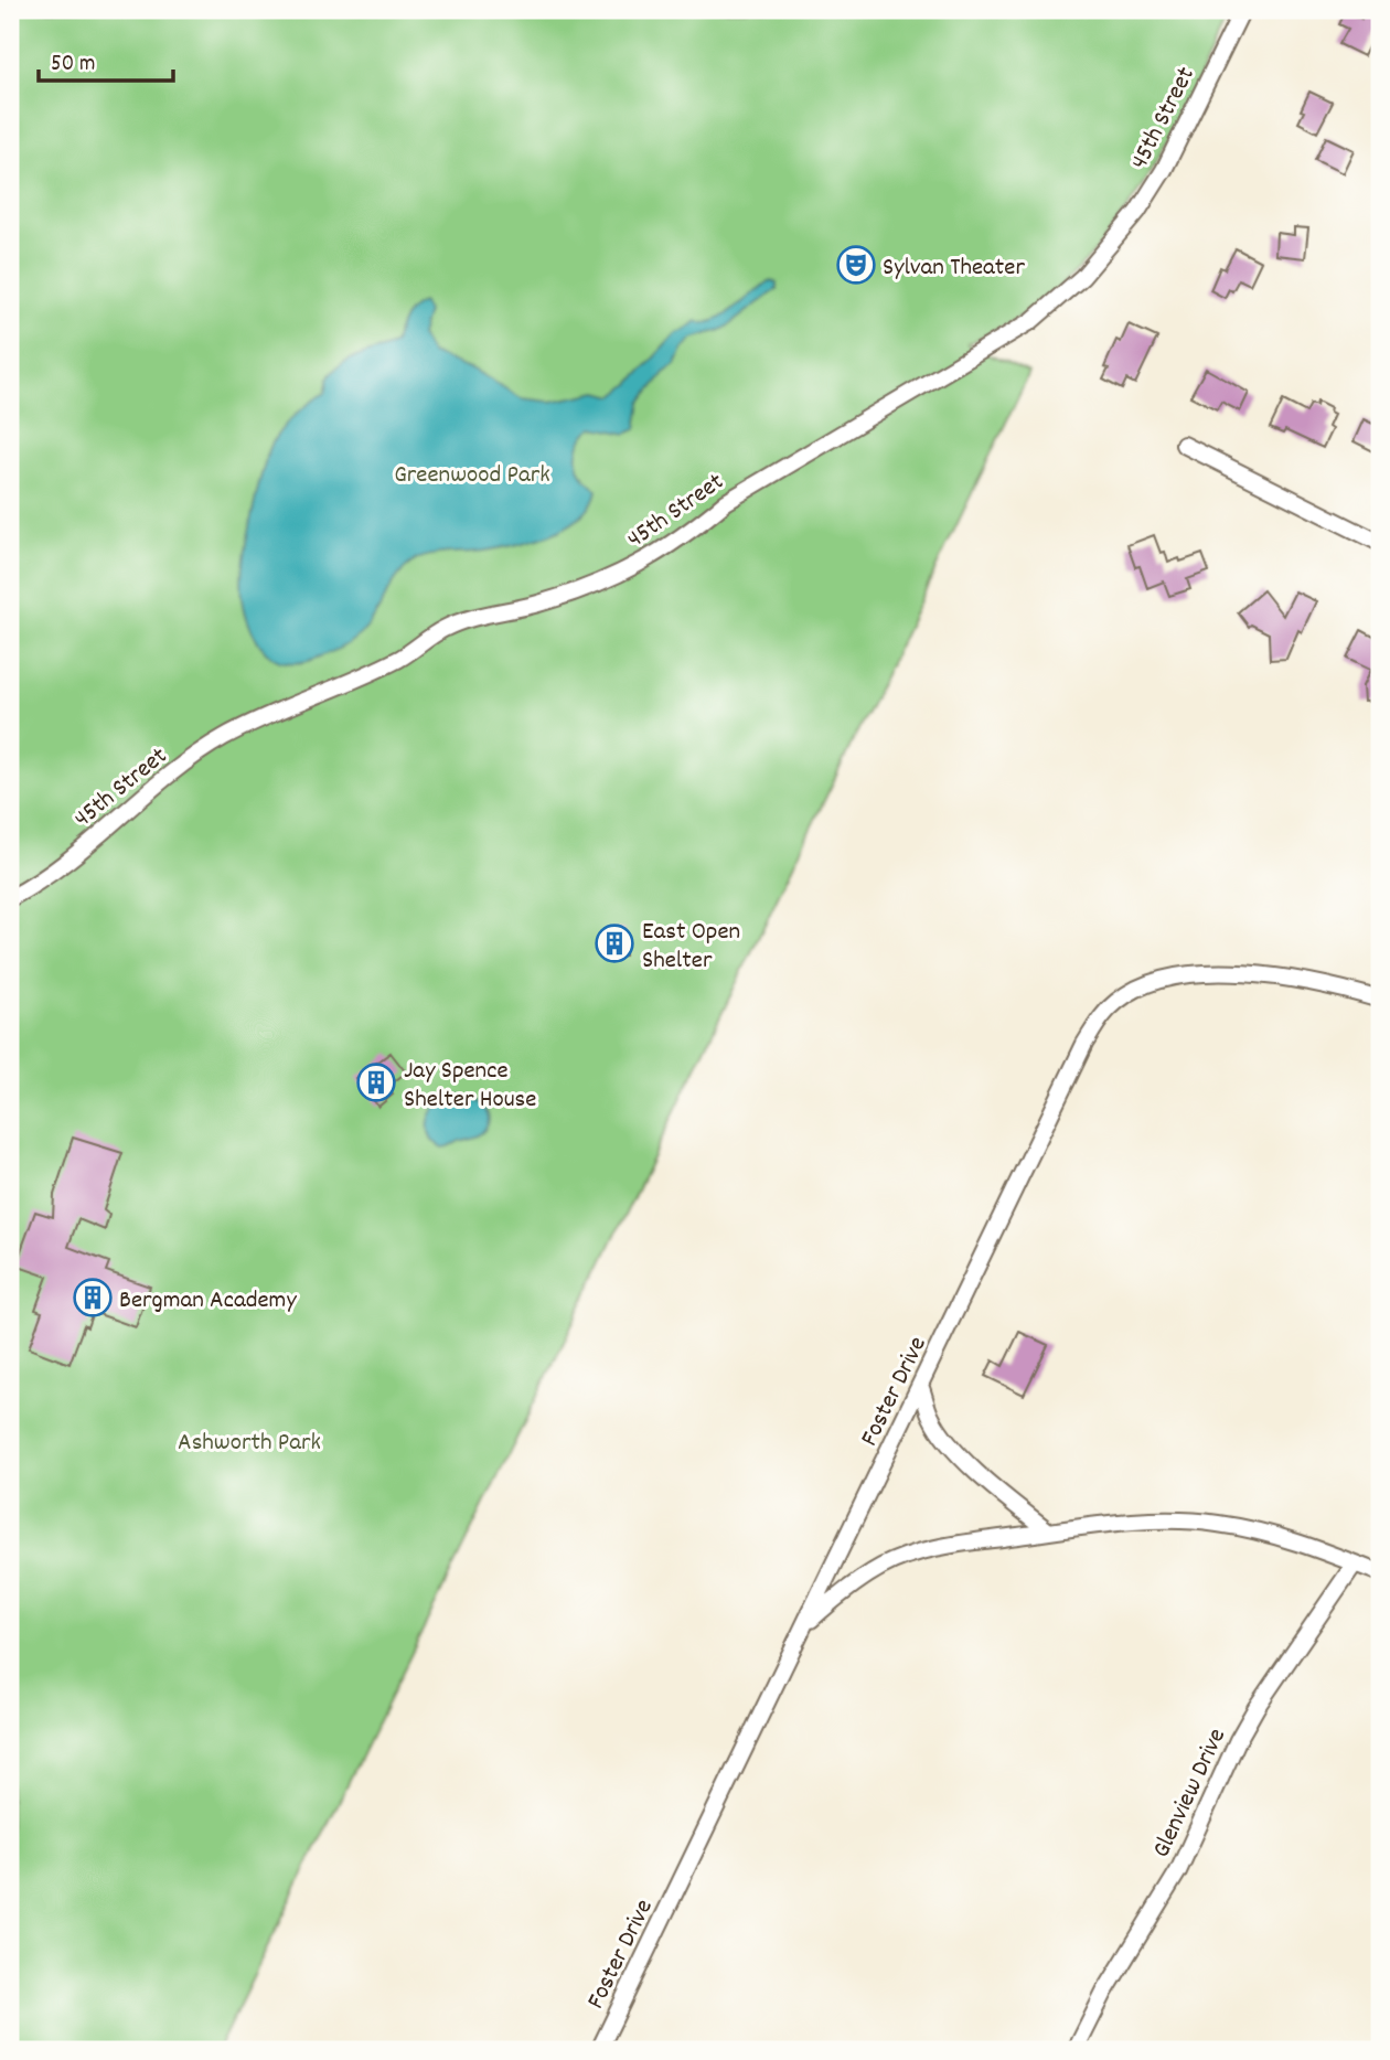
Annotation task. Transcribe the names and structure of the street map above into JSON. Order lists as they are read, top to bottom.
{
  "streets": {
    "street": ["45th Street", "Foster Drive", "Glenview Drive"]
  },
  "parks": ["Greenwood Park", "Ashworth Park"],
  "places": {
    "theatre": ["Sylvan Theater"],
    "building": ["East Open Shelter", "Jay Spence Shelter House", "Bergman Academy"]
  },
  "scale_bar": "50 m"
}
